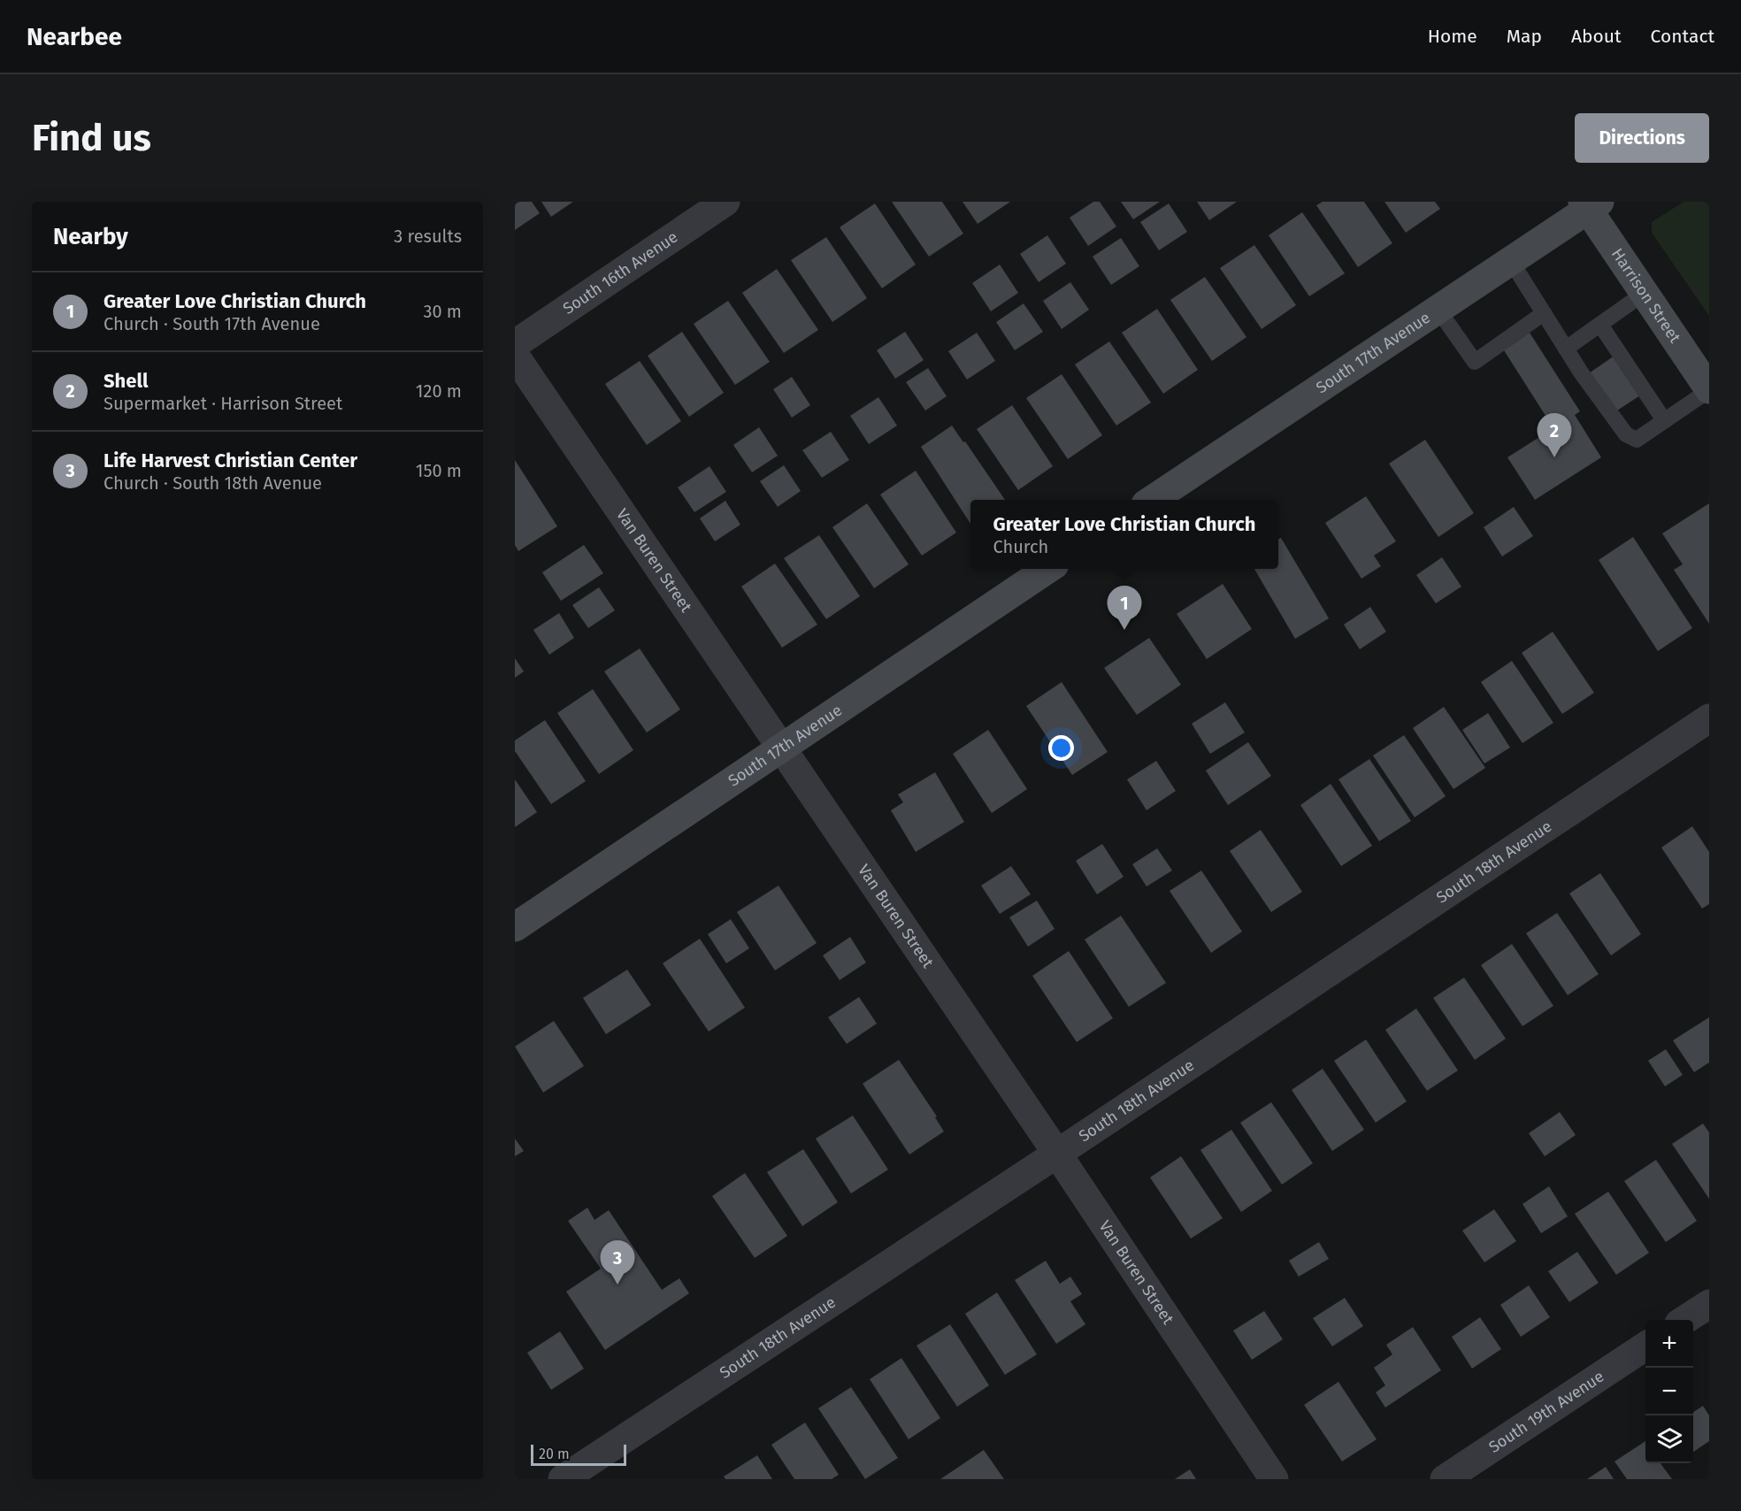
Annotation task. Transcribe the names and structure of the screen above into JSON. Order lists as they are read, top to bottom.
{
  "streets": {
    "street": [
      "South 16th Avenue",
      "Harrison Street",
      "South 17th Avenue",
      "Van Buren Street",
      "South 18th Avenue",
      "South 19th Avenue"
    ]
  },
  "crossings": [
    ["Harrison Street", "South 17th Avenue"],
    ["South 17th Avenue", "Van Buren Street"],
    ["Van Buren Street", "South 18th Avenue"]
  ],
  "scale_bar": "20 m",
  "page": {
    "header": "Nearbee",
    "nav": [
      "Home",
      "Map",
      "About",
      "Contact"
    ],
    "buttons": "Directions",
    "title": "Find us",
    "heading": ["Nearby", "3 results"],
    "list": [
      {
        "mark": "1",
        "name": "Greater Love Christian Church",
        "note": "Church · South 17th Avenue",
        "value": "30 m"
      },
      {
        "mark": "2",
        "name": "Shell",
        "note": "Supermarket · Harrison Street",
        "value": "120 m"
      },
      {
        "mark": "3",
        "name": "Life Harvest Christian Center",
        "note": "Church · South 18th Avenue",
        "value": "150 m"
      }
    ],
    "pins": ["2", "1", "3"],
    "popup": ["Greater Love Christian Church", "Church"],
    "map_buttons": ["+", "−"],
    "scale": "20 m"
  }
}
